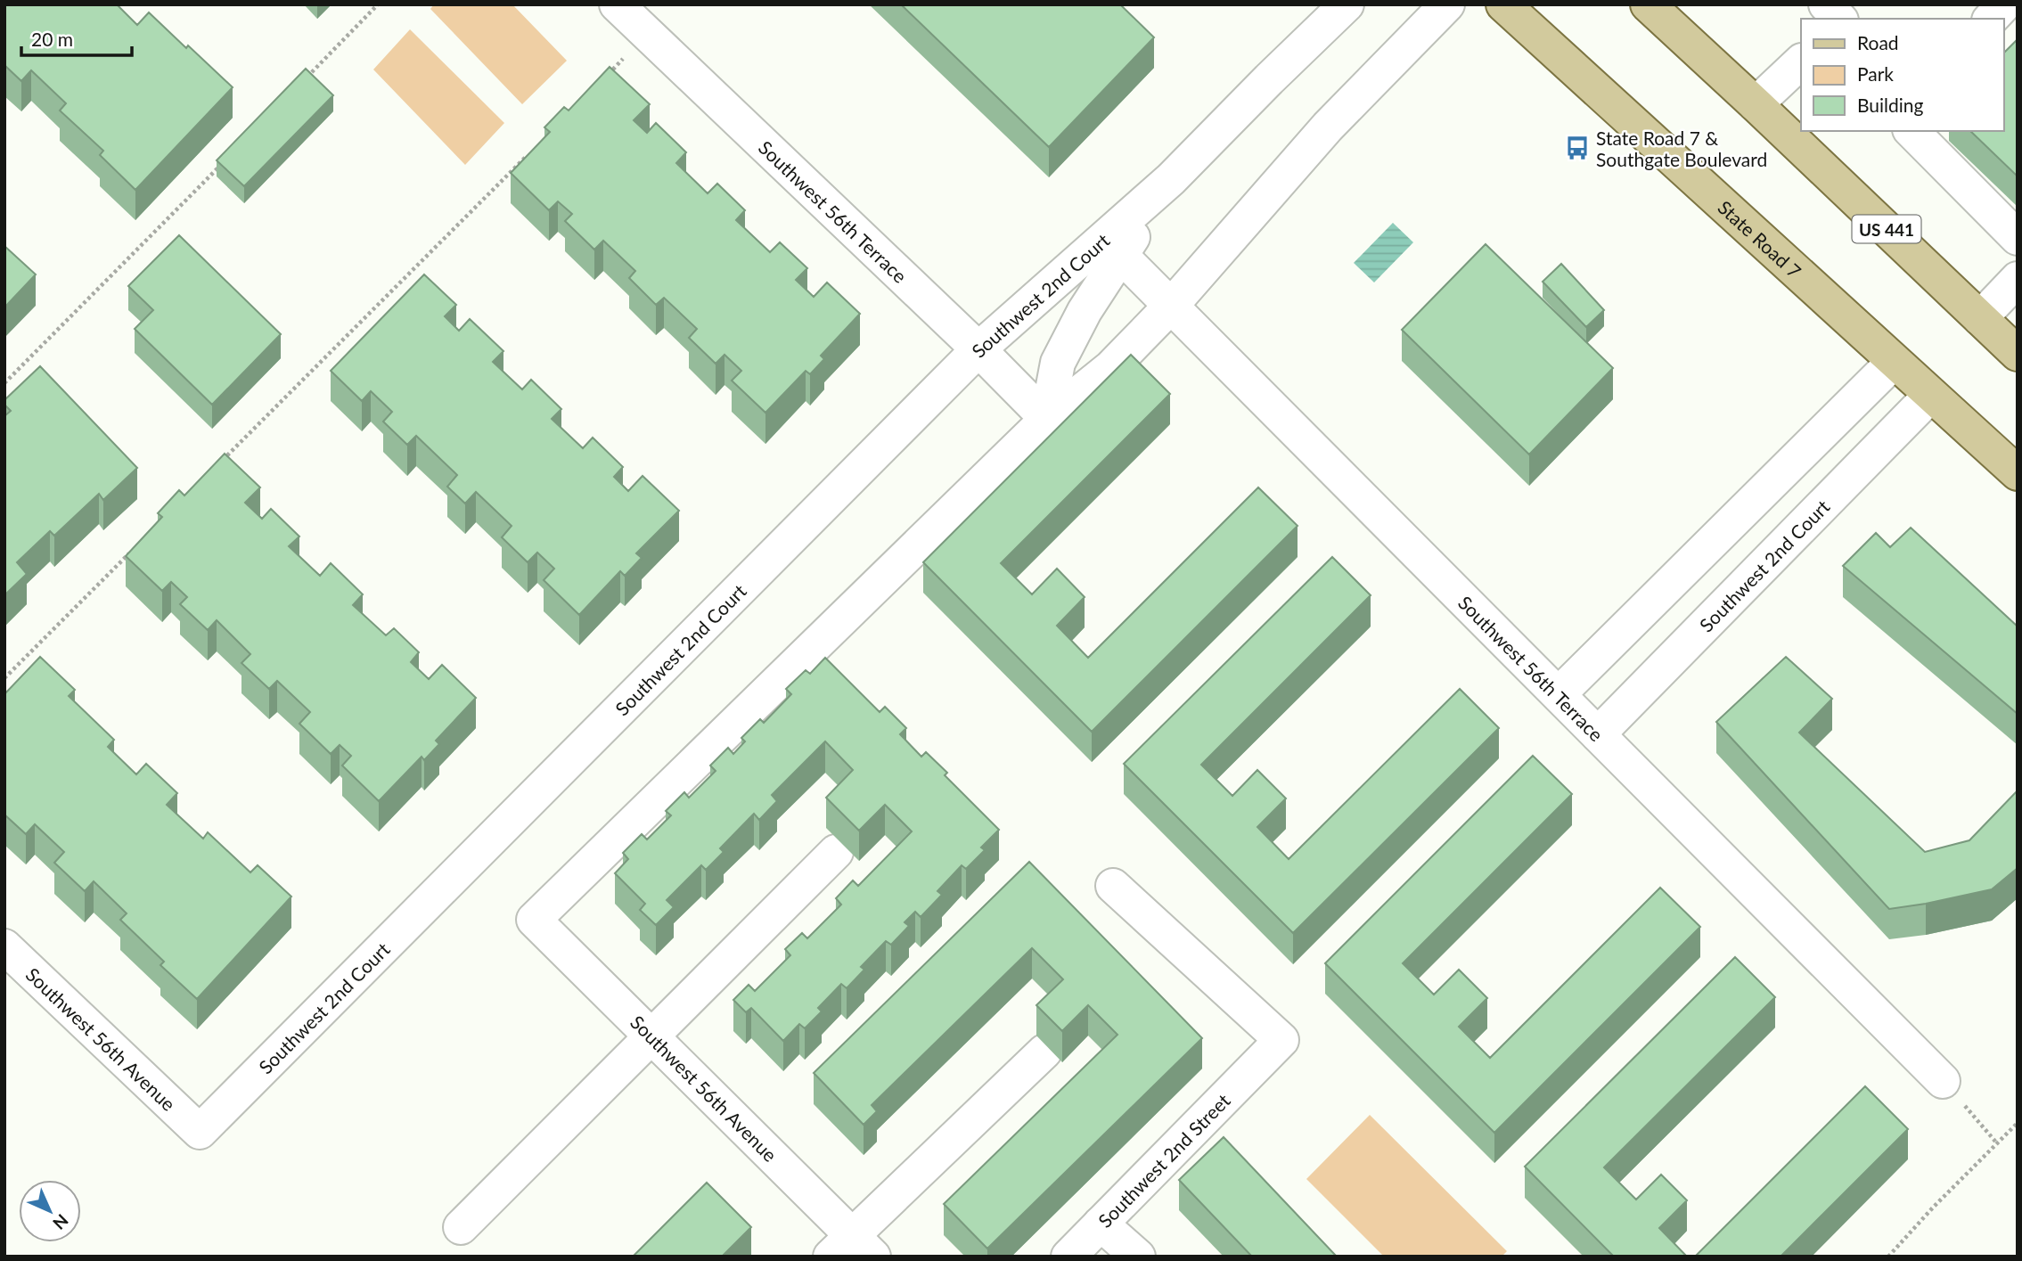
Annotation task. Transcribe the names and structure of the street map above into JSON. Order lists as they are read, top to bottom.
{
  "streets": {
    "main road": ["US 441", "State Road 7"],
    "street": [
      "Southwest 56th Terrace",
      "Southwest 2nd Court",
      "Southwest 56th Avenue",
      "Southwest 2nd Street"
    ]
  },
  "crossings": [
    ["Southwest 56th Terrace", "Southwest 2nd Court"],
    ["Southwest 56th Terrace", "Southwest 56th Avenue"],
    ["State Road 7", "Southwest 2nd Court"],
    ["Southwest 2nd Court", "Southwest 56th Avenue"]
  ],
  "places": {
    "bus stop": ["State Road 7 & Southgate Boulevard"]
  },
  "legend": ["Road", "Park", "Building"],
  "scale_bar": "20 m",
  "north": "bottom right"
}
